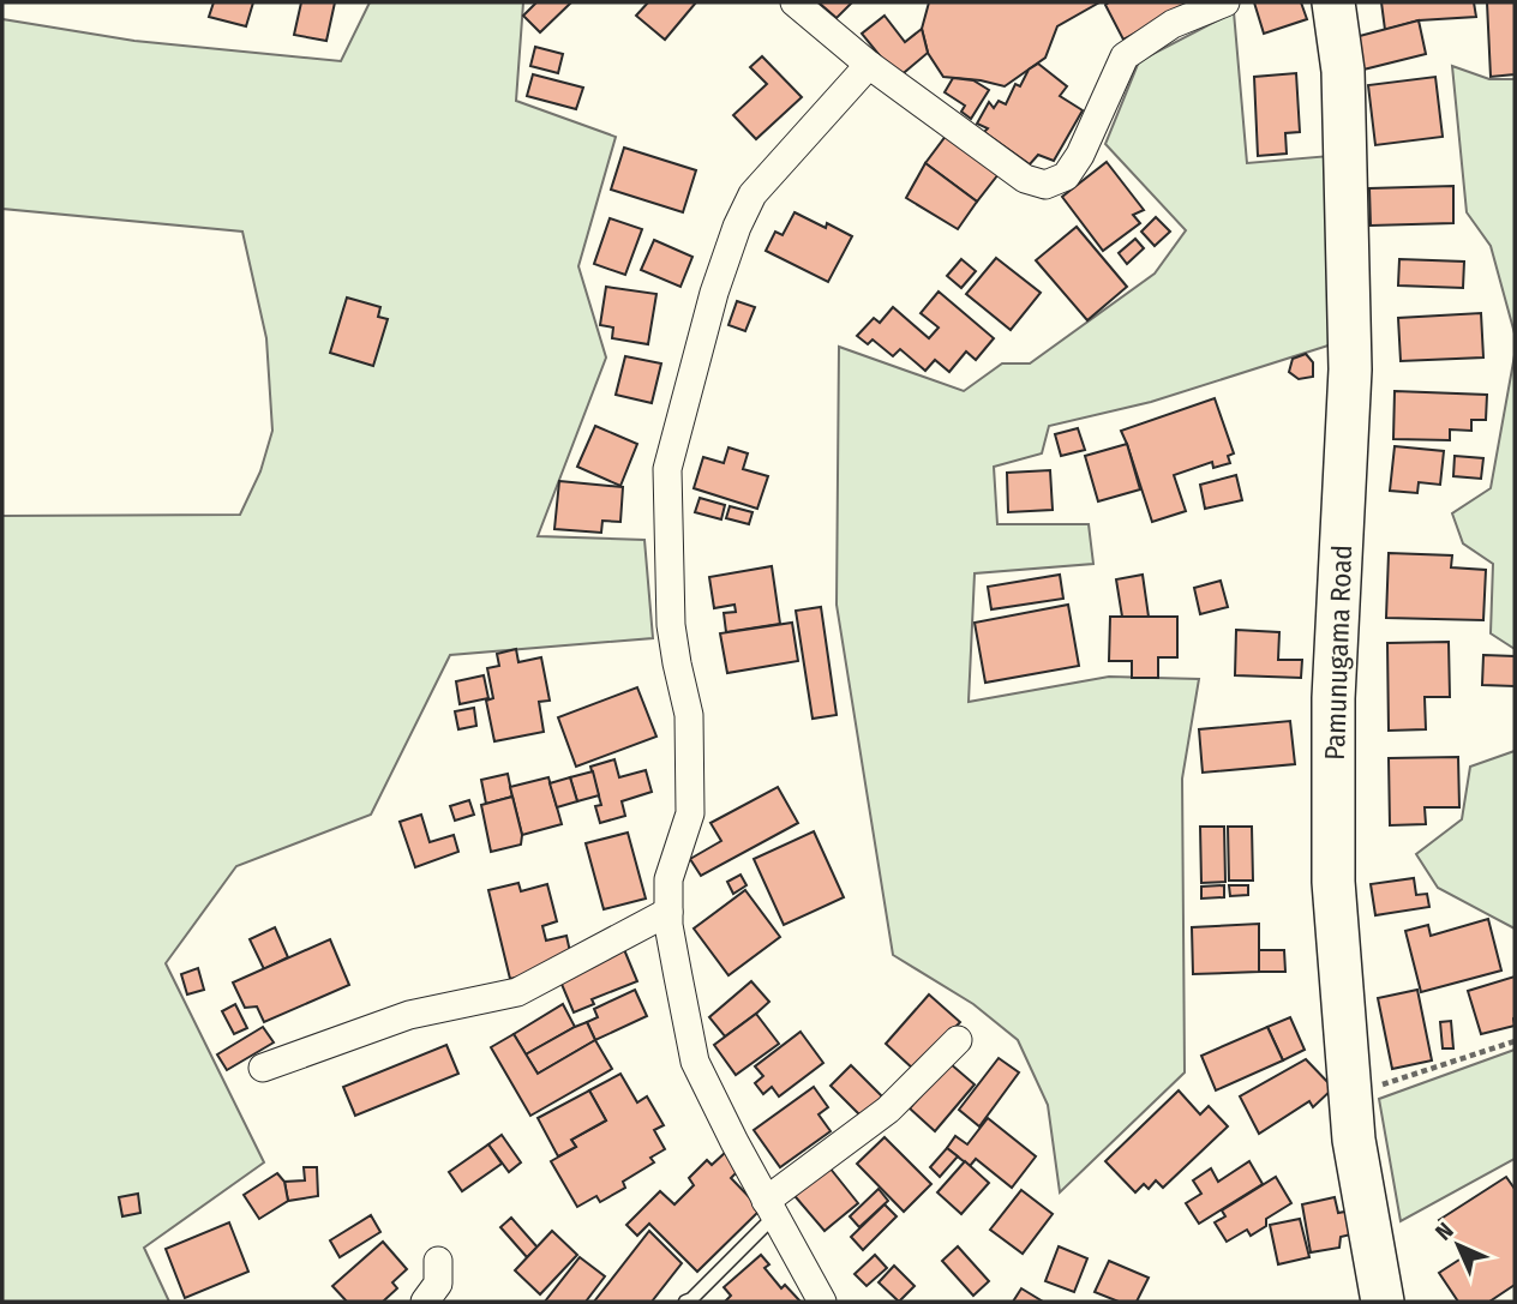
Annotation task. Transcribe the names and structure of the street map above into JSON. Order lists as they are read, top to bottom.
{
  "streets": {
    "main road": ["Pamunugama Road"]
  },
  "north": "top left"
}
